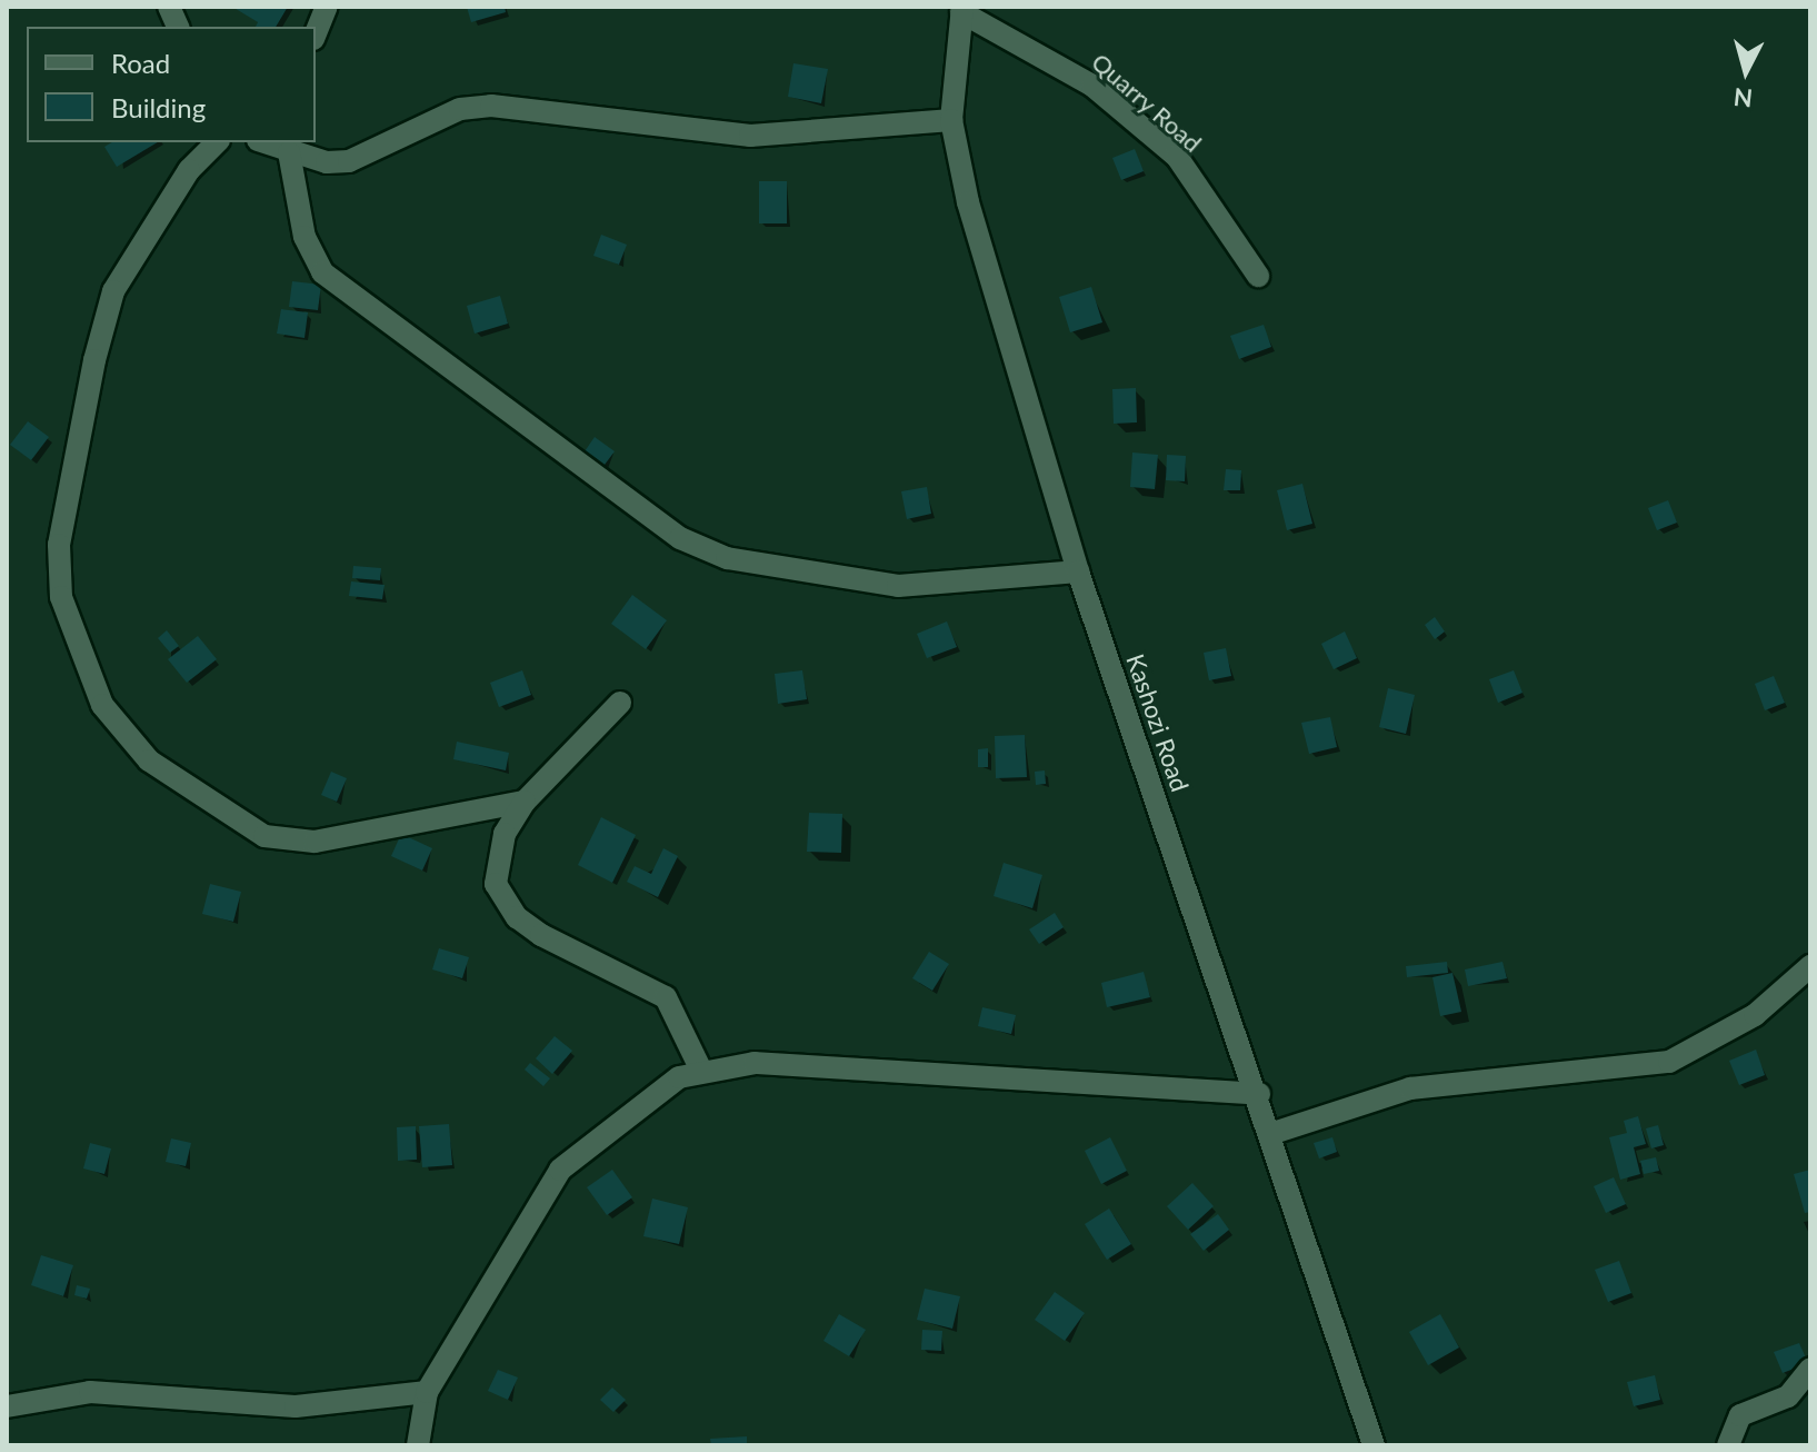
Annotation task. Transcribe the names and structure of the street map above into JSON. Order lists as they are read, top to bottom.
{
  "streets": {
    "street": ["Quarry Road", "Kashozi Road"]
  },
  "crossings": [
    ["Quarry Road", "Kashozi Road"]
  ],
  "legend": ["Road", "Building"],
  "north": "bottom"
}
